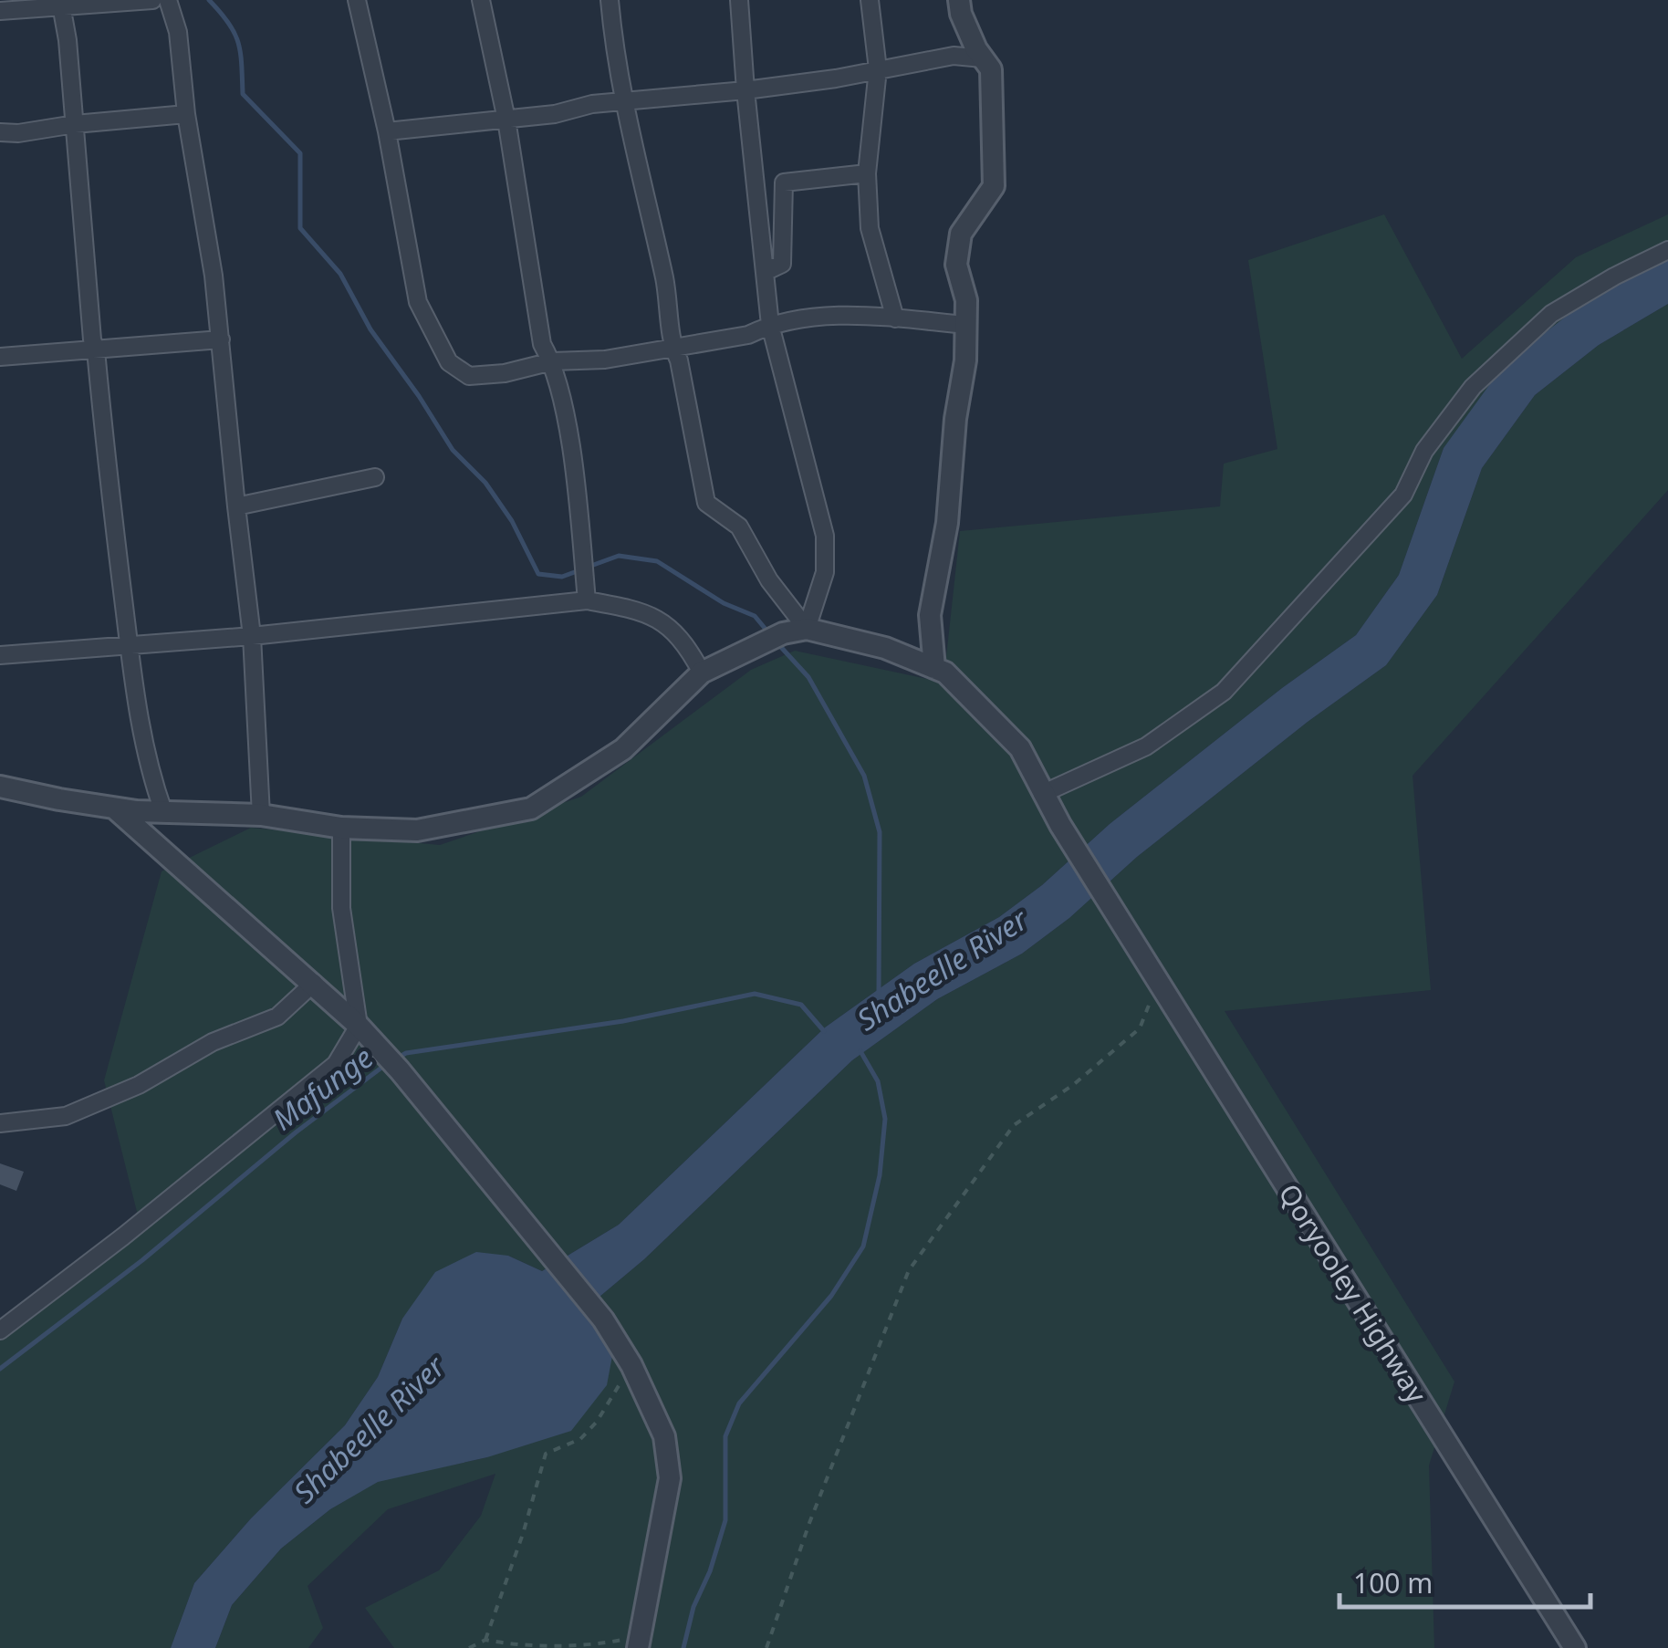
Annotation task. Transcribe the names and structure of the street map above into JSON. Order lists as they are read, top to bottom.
{
  "streets": {
    "street": ["Qoryooley Highway"]
  },
  "water": ["Shabeelle River", "Mafunge"],
  "scale_bar": "100 m"
}
